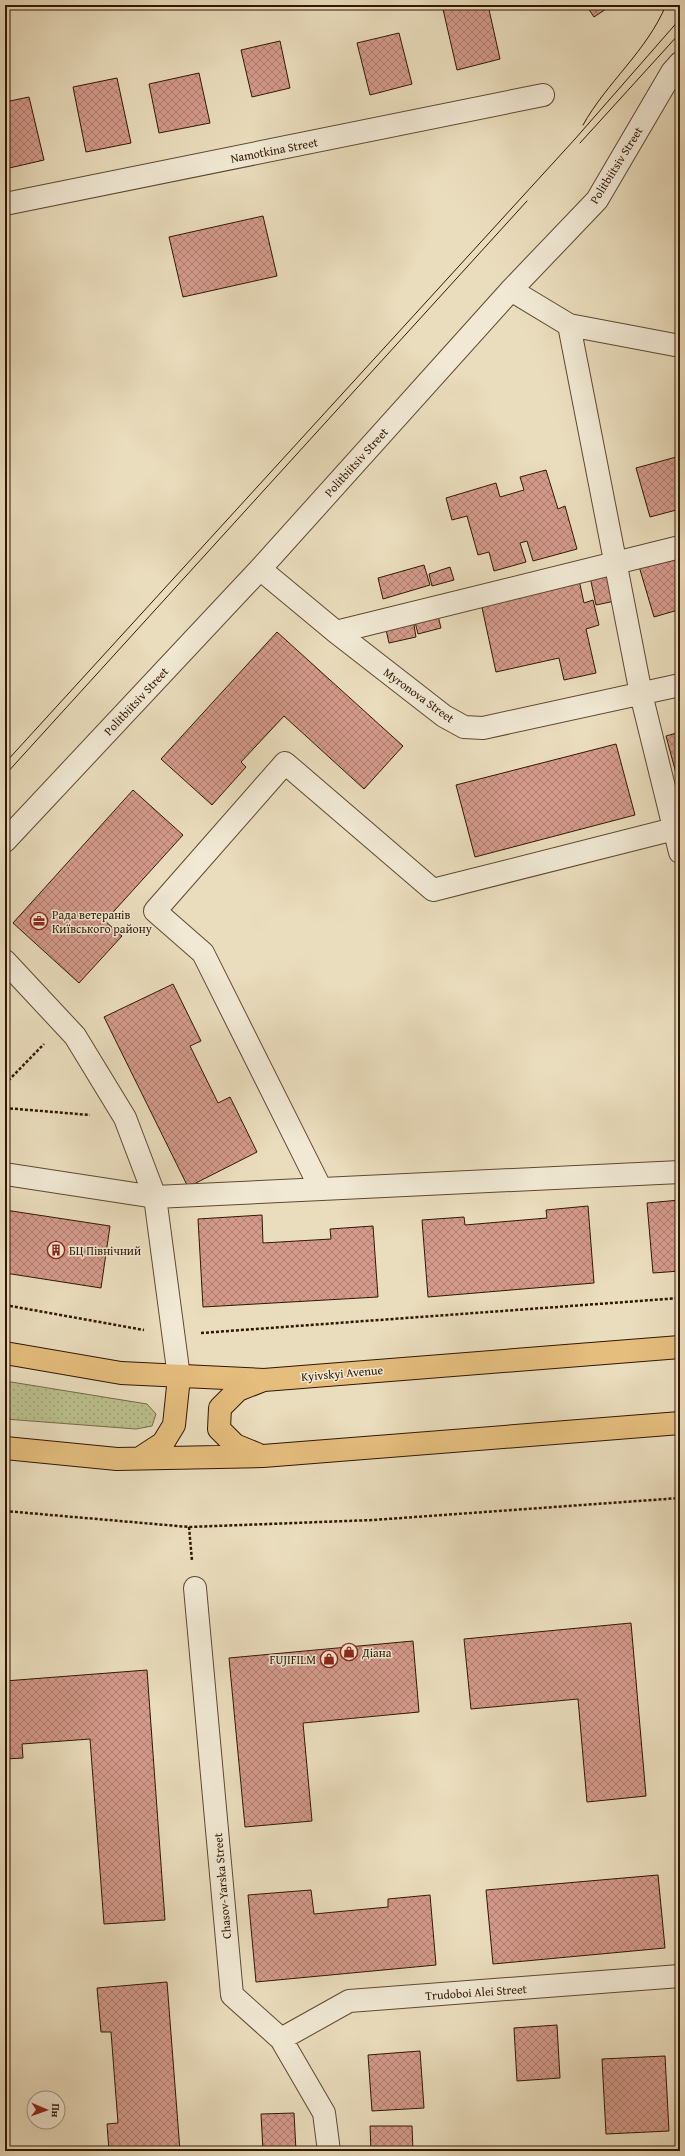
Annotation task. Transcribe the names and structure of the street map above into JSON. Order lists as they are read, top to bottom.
{
  "streets": {
    "main road": ["Kyivskyi Avenue"],
    "street": [
      "Namotkina Street",
      "Politbiitsiv Street",
      "Myronova Street",
      "Chasov-Yarska Street",
      "Trudoboi Alei Street"
    ]
  },
  "crossings": [
    ["Politbiitsiv Street", "Myronova Street"],
    ["Chasov-Yarska Street", "Trudoboi Alei Street"]
  ],
  "places": {
    "office": ["Рада ветеранів Київського району"],
    "building": ["БЦ Північний"],
    "shop": ["Діана", "FUJIFILM"]
  },
  "north": "right"
}
